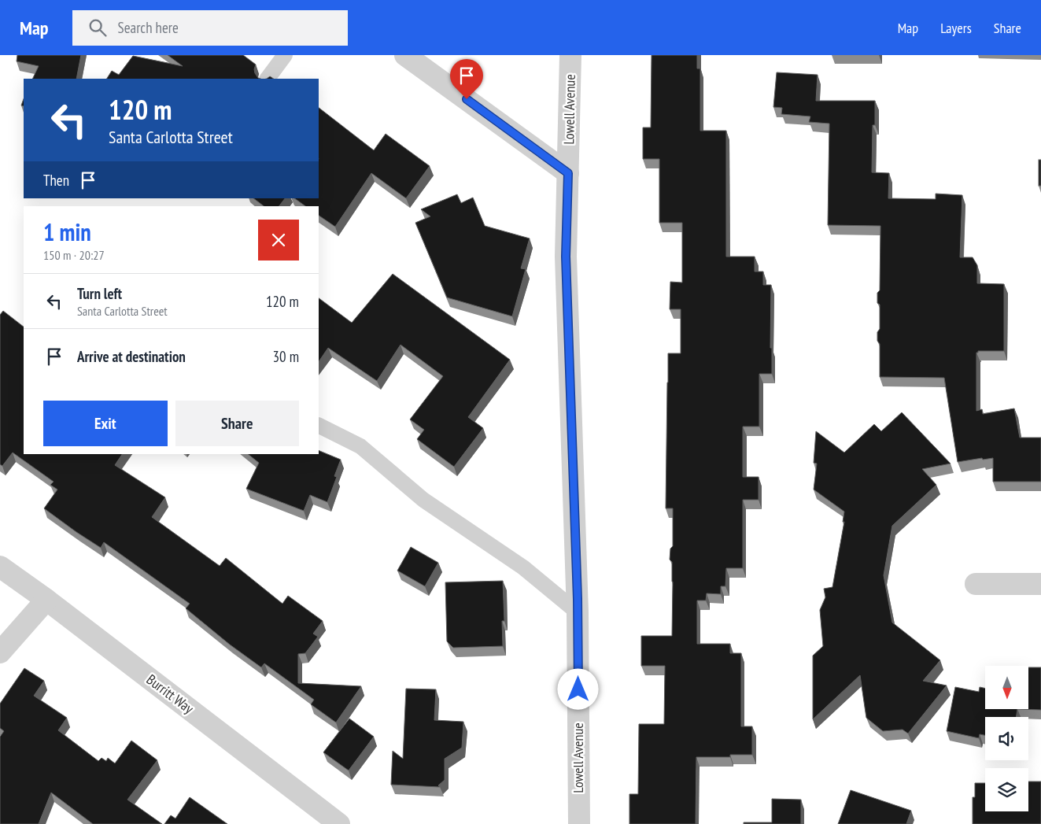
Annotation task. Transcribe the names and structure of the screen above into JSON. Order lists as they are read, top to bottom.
{
  "streets": {
    "street": ["Lowell Avenue", "Burritt Way"]
  },
  "north": "bottom",
  "page": {
    "header": "Map",
    "search": "Search here",
    "nav": ["Map", "Layers", "Share"],
    "turn": ["120 m", "Santa Carlotta Street"],
    "then": "Then",
    "heading": ["1 min", "150 m · 20:27"],
    "list": [
      {
        "name": "Turn left",
        "note": "Santa Carlotta Street",
        "value": "120 m"
      },
      {
        "name": "Arrive at destination",
        "value": "30 m"
      }
    ],
    "buttons": ["Exit", "Share"]
  }
}
